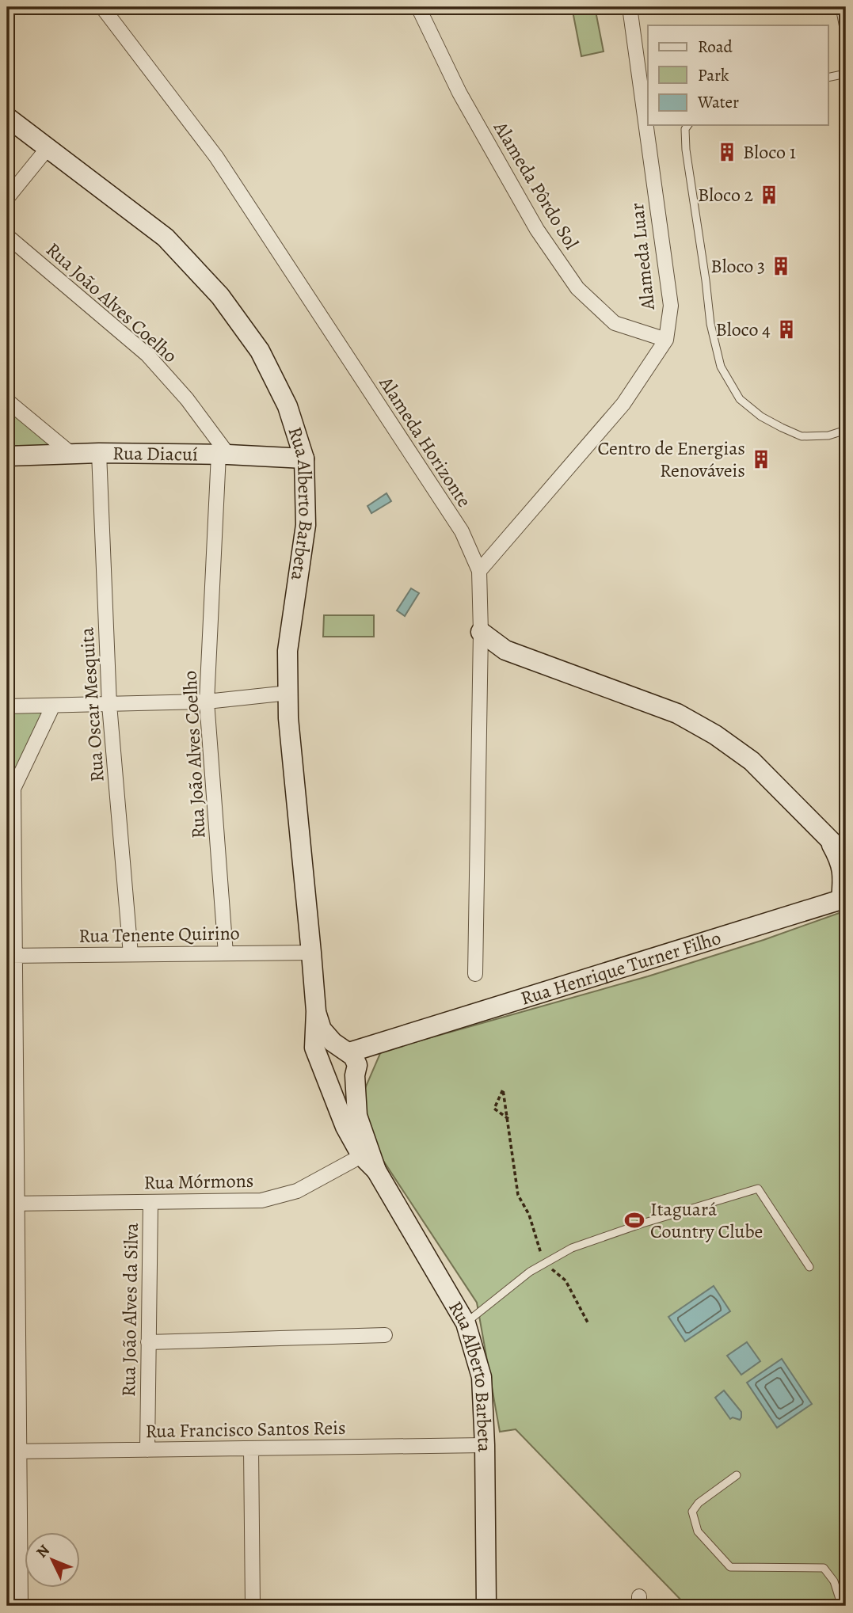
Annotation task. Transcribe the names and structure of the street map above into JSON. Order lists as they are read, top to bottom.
{
  "streets": {
    "main road": ["Rua Diacuí", "Rua Alberto Barbeta", "Rua Henrique Turner Filho"],
    "street": [
      "Alameda Pôrdo Sol",
      "Alameda Luar",
      "Rua João Alves Coelho",
      "Alameda Horizonte",
      "Rua Oscar Mesquita",
      "Rua Tenente Quirino",
      "Rua Mórmons",
      "Rua João Alves da Silva",
      "Rua Francisco Santos Reis"
    ]
  },
  "crossings": [
    ["Alameda Pôrdo Sol", "Alameda Luar"],
    ["Alameda Luar", "Alameda Horizonte"],
    ["Rua João Alves Coelho", "Rua Diacuí"],
    ["Rua João Alves Coelho", "Rua Tenente Quirino"],
    ["Rua Diacuí", "Rua Alberto Barbeta"],
    ["Rua Diacuí", "Rua Oscar Mesquita"],
    ["Rua Alberto Barbeta", "Rua Tenente Quirino"],
    ["Rua Alberto Barbeta", "Rua Mórmons"],
    ["Rua Alberto Barbeta", "Rua Francisco Santos Reis"],
    ["Rua Oscar Mesquita", "Rua Tenente Quirino"],
    ["Rua Mórmons", "Rua João Alves da Silva"],
    ["Rua João Alves da Silva", "Rua Francisco Santos Reis"]
  ],
  "places": {
    "building": [
      "Bloco 1",
      "Bloco 2",
      "Bloco 3",
      "Bloco 4",
      "Centro de Energias Renováveis"
    ],
    "sports": ["Itaguará Country Clube"]
  },
  "legend": ["Road", "Park", "Water"],
  "north": "top left"
}
